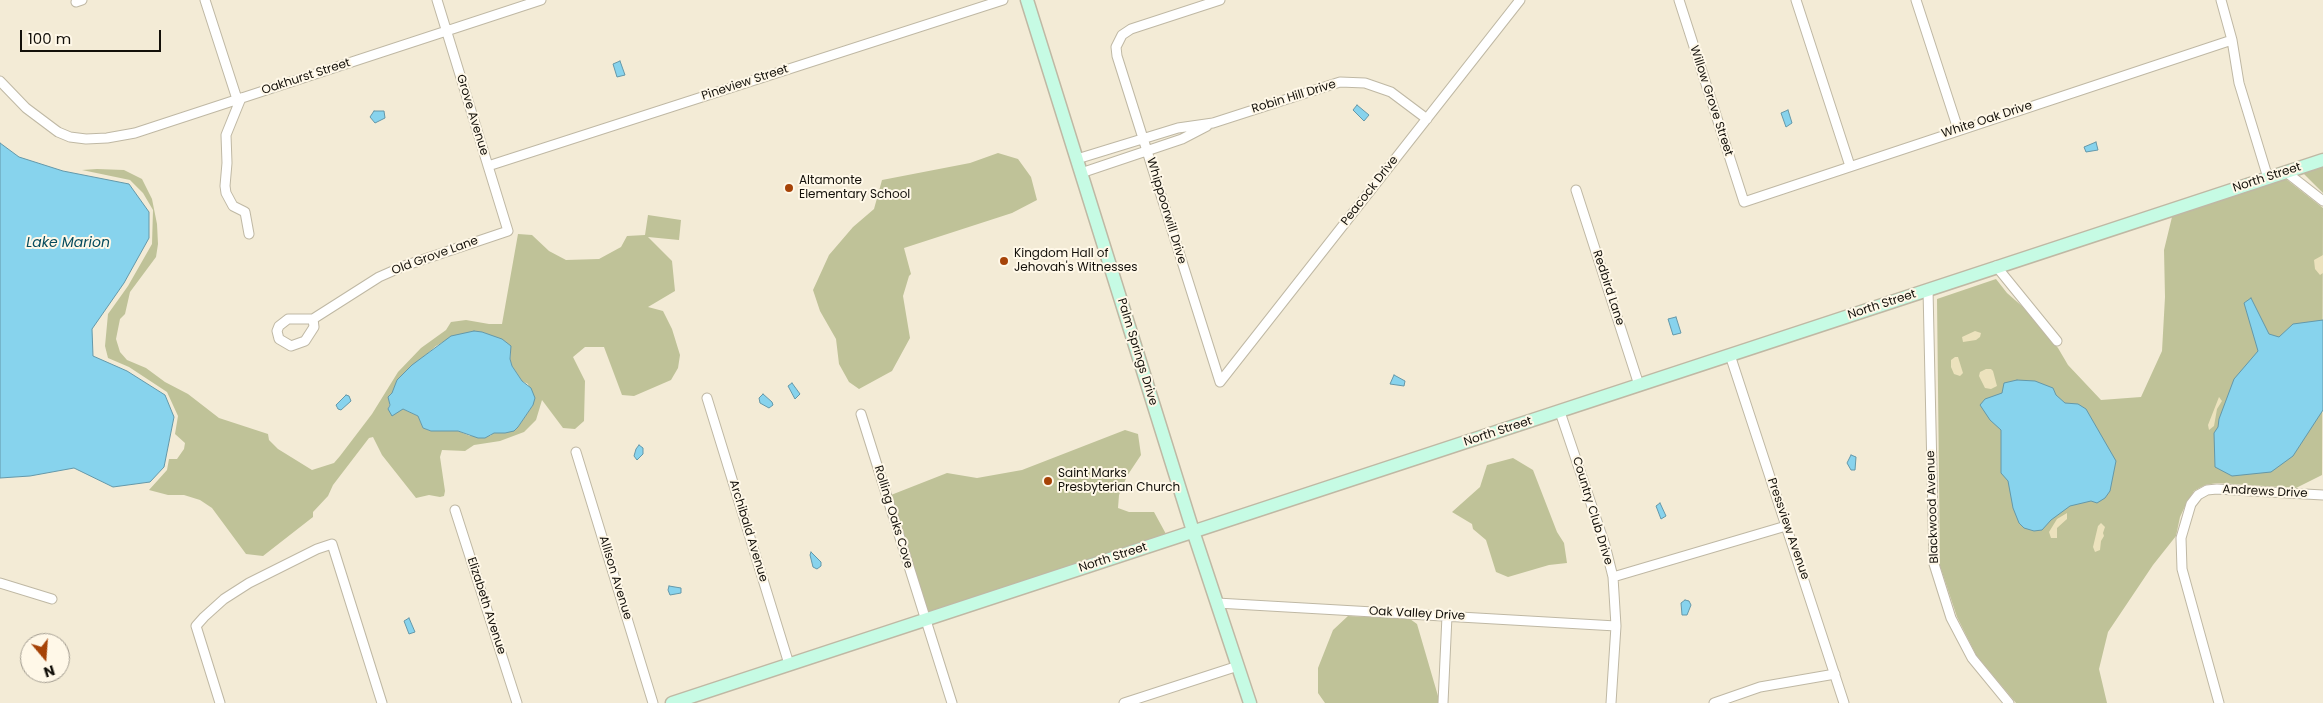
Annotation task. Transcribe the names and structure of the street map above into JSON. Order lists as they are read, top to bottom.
{
  "streets": {
    "street": [
      "Oakhurst Street",
      "Pineview Street",
      "Robin Hill Drive",
      "Willow Grove Street",
      "Grove Avenue",
      "White Oak Drive",
      "North Street",
      "Peacock Drive",
      "Whippoorwill Drive",
      "Old Grove Lane",
      "Redbird Lane",
      "Palm Springs Drive",
      "Andrews Drive",
      "Blackwood Avenue",
      "Country Club Drive",
      "Rolling Oaks Cove",
      "Pressview Avenue",
      "Archibald Avenue",
      "Allison Avenue",
      "Elizabeth Avenue",
      "Oak Valley Drive"
    ]
  },
  "crossings": [
    ["Oakhurst Street", "Grove Avenue"],
    ["Pineview Street", "Grove Avenue"],
    ["Robin Hill Drive", "Peacock Drive"],
    ["Robin Hill Drive", "Whippoorwill Drive"],
    ["Robin Hill Drive", "Palm Springs Drive"],
    ["Willow Grove Street", "White Oak Drive"],
    ["Grove Avenue", "Old Grove Lane"],
    ["North Street", "Redbird Lane"],
    ["North Street", "Palm Springs Drive"],
    ["North Street", "Blackwood Avenue"],
    ["North Street", "Country Club Drive"],
    ["North Street", "Rolling Oaks Cove"],
    ["North Street", "Pressview Avenue"],
    ["North Street", "Archibald Avenue"],
    ["Peacock Drive", "Whippoorwill Drive"],
    ["Palm Springs Drive", "Oak Valley Drive"],
    ["Country Club Drive", "Oak Valley Drive"]
  ],
  "water": ["Lake Marion"],
  "places": ["Altamonte Elementary School", "Kingdom Hall of Jehovah's Witnesses", "Saint Marks Presbyterian Church"],
  "scale_bar": "100 m",
  "north": "bottom"
}
